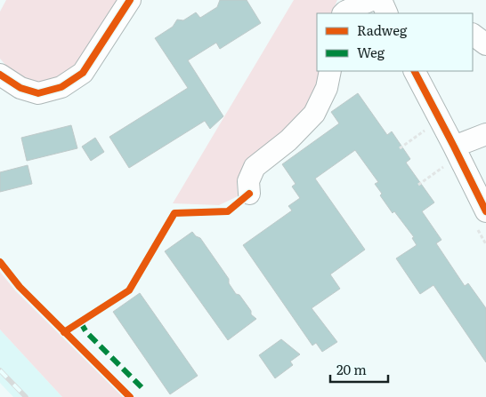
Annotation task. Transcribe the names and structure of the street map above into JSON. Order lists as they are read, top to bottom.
{
  "legend": ["Radweg", "Weg"],
  "scale_bar": "20 m"
}
